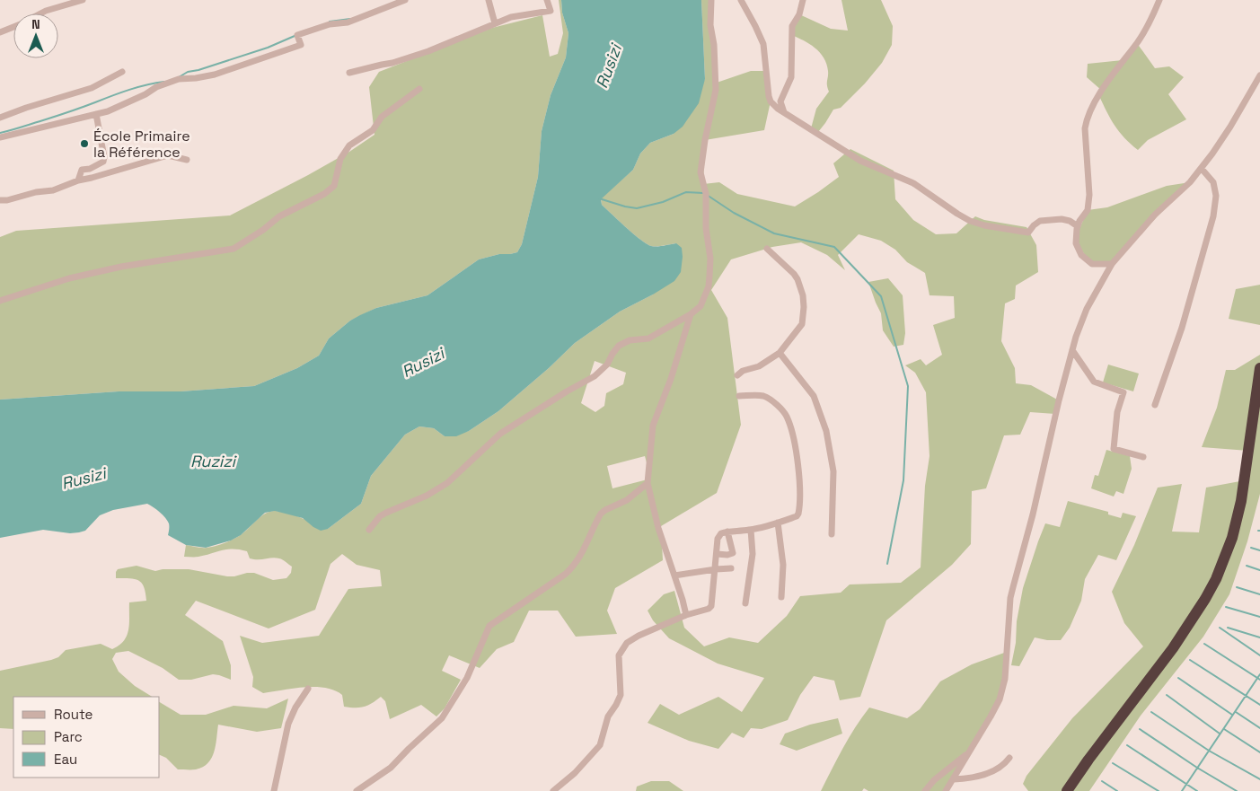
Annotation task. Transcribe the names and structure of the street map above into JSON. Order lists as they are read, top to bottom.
{
  "water": ["Rusizi", "Ruzizi"],
  "places": ["École Primaire la Référence"],
  "legend": ["Route", "Parc", "Eau"],
  "north": "top"
}
